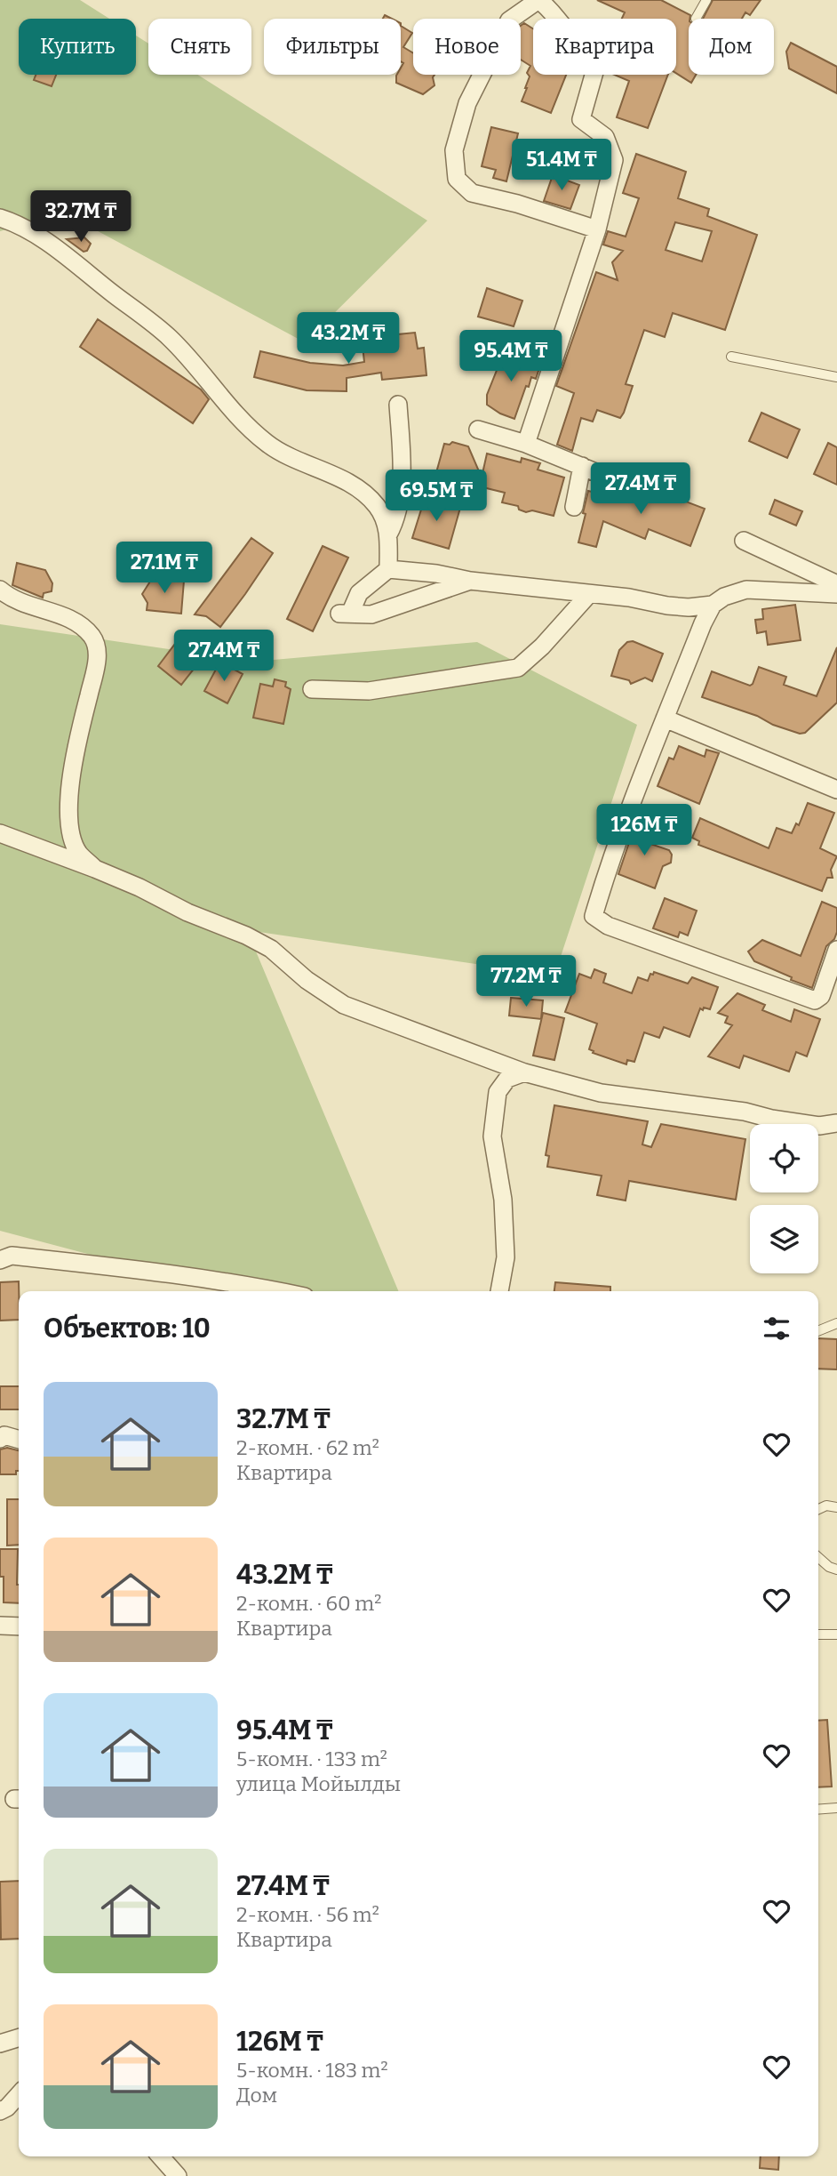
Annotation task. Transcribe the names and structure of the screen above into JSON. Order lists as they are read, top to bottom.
{
  "page": {
    "chip": [
      "Купить",
      "Снять",
      "Фильтры",
      "Новое",
      "Квартира",
      "Дом"
    ],
    "price": [
      "51.4M ₸",
      "32.7M ₸",
      "43.2M ₸",
      "95.4M ₸",
      "27.4M ₸",
      "69.5M ₸",
      "27.1M ₸",
      "27.4M ₸",
      "126M ₸",
      "77.2M ₸"
    ],
    "heading": "Объектов: 10",
    "list": [
      {
        "name": "32.7M ₸",
        "note": "2-комн. · 62 m² · Квартира"
      },
      {
        "name": "43.2M ₸",
        "note": "2-комн. · 60 m² · Квартира"
      },
      {
        "name": "95.4M ₸",
        "note": "5-комн. · 133 m² · улица Мойылды"
      },
      {
        "name": "27.4M ₸",
        "note": "2-комн. · 56 m² · Квартира"
      },
      {
        "name": "126M ₸",
        "note": "5-комн. · 183 m² · Дом"
      }
    ]
  }
}
